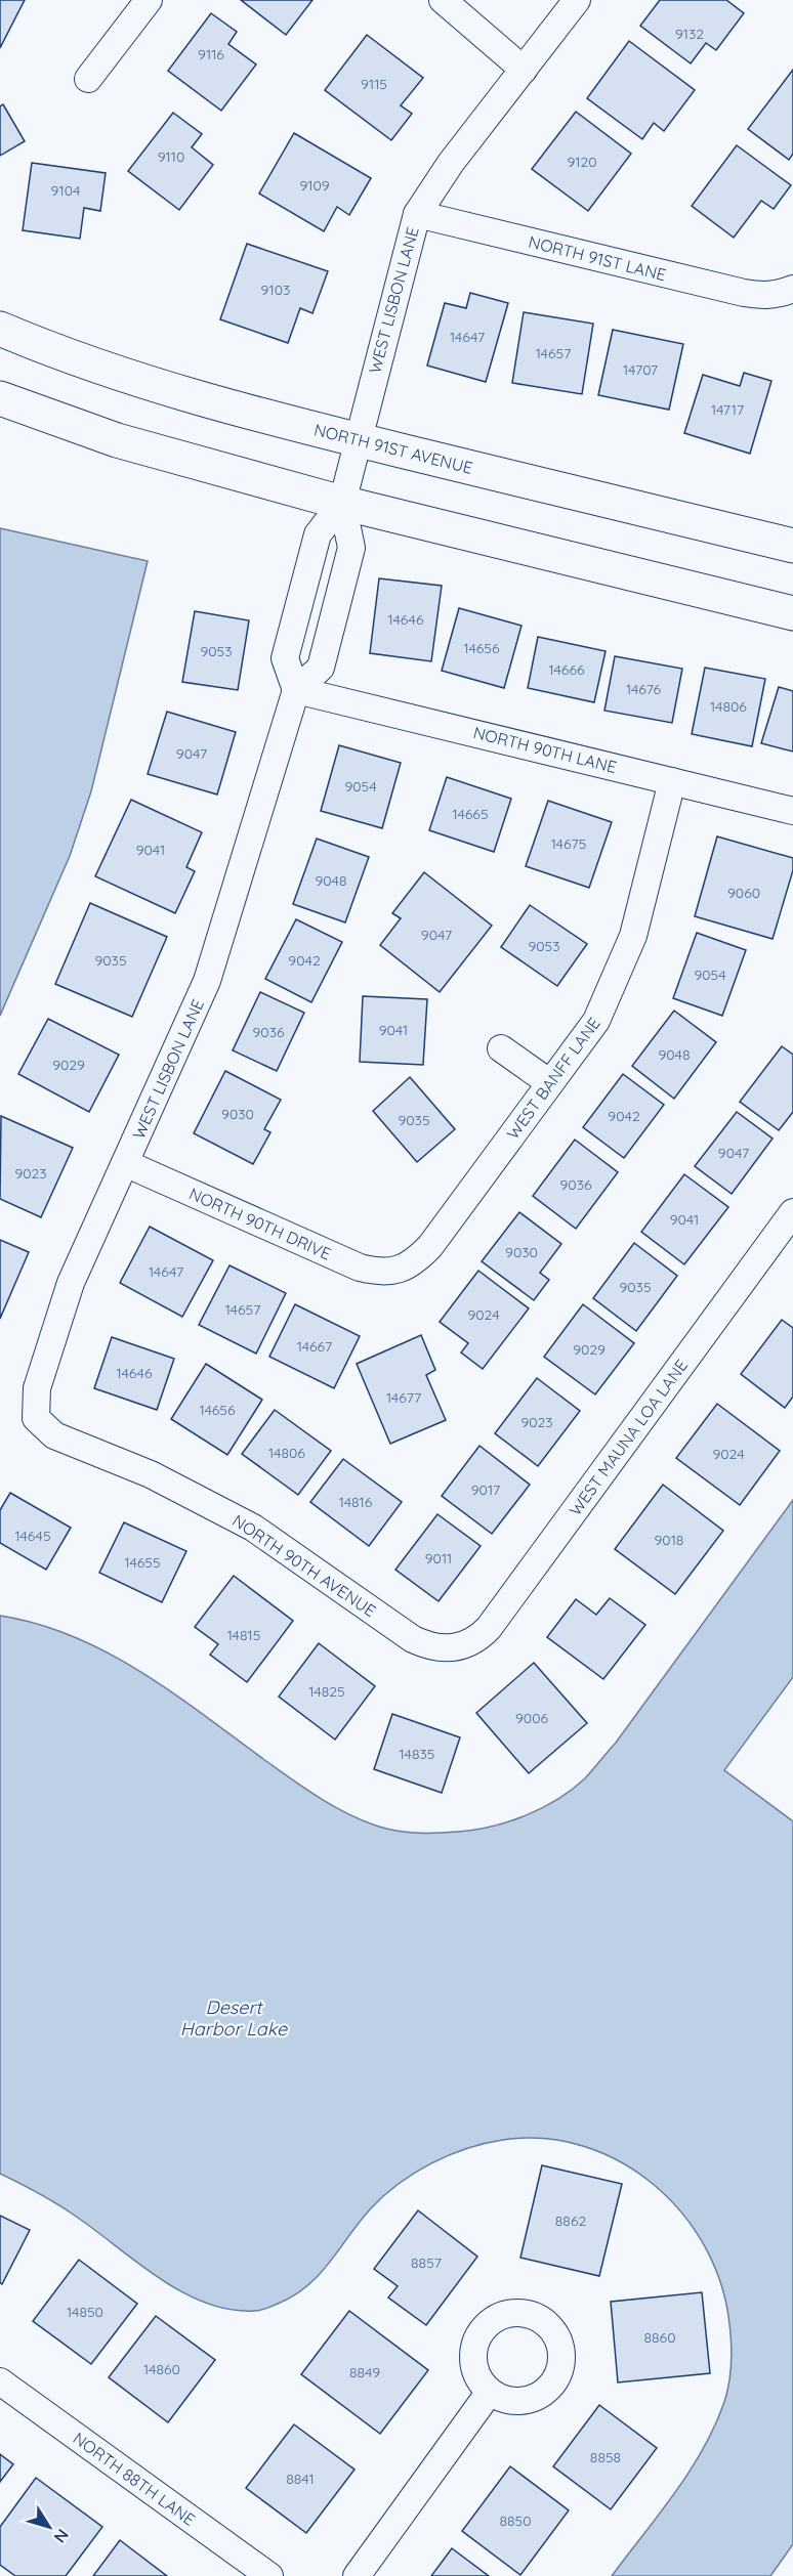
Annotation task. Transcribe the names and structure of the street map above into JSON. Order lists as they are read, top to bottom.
{
  "streets": {
    "main road": ["NORTH 91ST AVENUE"],
    "street": [
      "NORTH 91ST LANE",
      "WEST LISBON LANE",
      "NORTH 90TH LANE",
      "WEST BANFF LANE",
      "NORTH 90TH DRIVE",
      "WEST MAUNA LOA LANE",
      "NORTH 90TH AVENUE",
      "NORTH 88TH LANE"
    ]
  },
  "crossings": [
    ["NORTH 91ST LANE", "WEST LISBON LANE"],
    ["WEST LISBON LANE", "NORTH 91ST AVENUE"],
    ["WEST LISBON LANE", "NORTH 90TH LANE"],
    ["WEST LISBON LANE", "NORTH 90TH DRIVE"],
    ["WEST LISBON LANE", "NORTH 90TH AVENUE"],
    ["NORTH 90TH LANE", "WEST BANFF LANE"],
    ["WEST BANFF LANE", "NORTH 90TH DRIVE"],
    ["WEST MAUNA LOA LANE", "NORTH 90TH AVENUE"]
  ],
  "water": ["Desert Harbor Lake"],
  "house_numbers": [
    "9132",
    "9116",
    "9115",
    "9110",
    "9120",
    "9109",
    "9104",
    "9103",
    "14647",
    "14657",
    "14707",
    "14717",
    "14646",
    "14656",
    "9053",
    "14666",
    "14676",
    "14806",
    "9047",
    "9054",
    "14665",
    "14675",
    "9041",
    "9048",
    "9060",
    "9047",
    "9053",
    "9035",
    "9042",
    "9054",
    "9041",
    "9036",
    "9048",
    "9029",
    "9030",
    "9042",
    "9035",
    "9047",
    "9023",
    "9036",
    "9041",
    "9030",
    "14647",
    "9035",
    "14657",
    "9024",
    "14667",
    "9029",
    "14646",
    "14677",
    "14656",
    "9023",
    "14806",
    "9024",
    "9017",
    "14816",
    "14645",
    "9018",
    "9011",
    "14655",
    "14815",
    "14825",
    "9006",
    "14835",
    "8862",
    "8857",
    "14850",
    "8860",
    "14860",
    "8849",
    "8858",
    "8841",
    "8850"
  ],
  "north": "bottom right"
}
